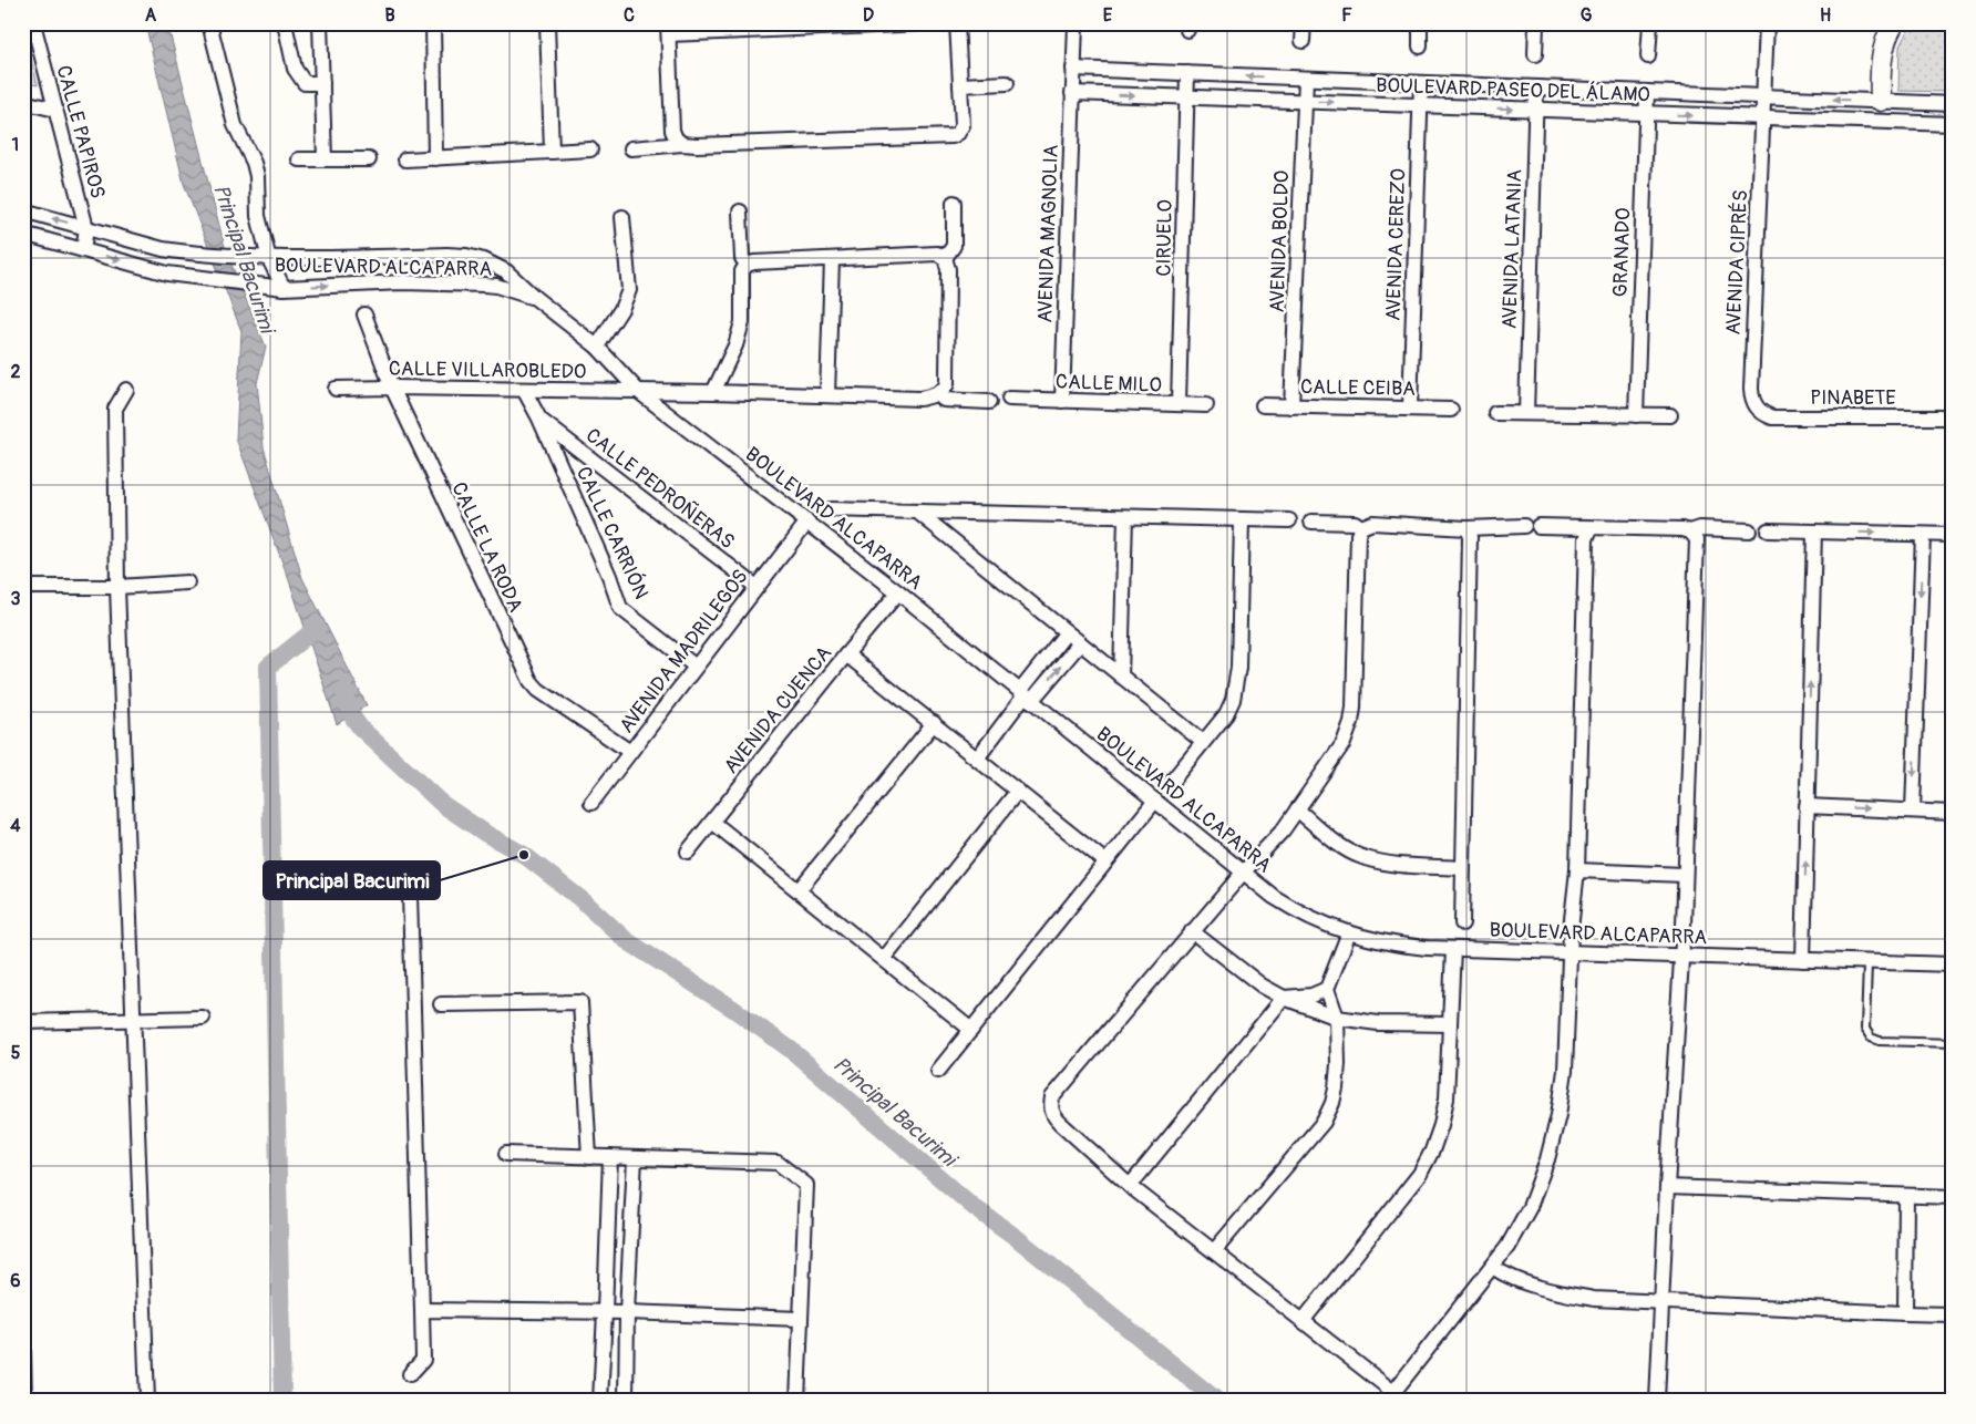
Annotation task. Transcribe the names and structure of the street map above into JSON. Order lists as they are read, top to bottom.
{
  "streets": {
    "street": [
      "BOULEVARD PASEO DEL ÁLAMO",
      "CALLE PAPIROS",
      "AVENIDA MAGNOLIA",
      "CIRUELO",
      "AVENIDA BOLDO",
      "AVENIDA CEREZO",
      "AVENIDA LATANIA",
      "GRANADO",
      "AVENIDA CIPRÉS",
      "BOULEVARD ALCAPARRA",
      "CALLE VILLAROBLEDO",
      "CALLE MILO",
      "CALLE CEIBA",
      "PINABETE",
      "CALLE PEDROÑERAS",
      "CALLE CARRIÓN",
      "CALLE LA RODA",
      "AVENIDA MADRILEGOS",
      "AVENIDA CUENCA"
    ]
  },
  "crossings": [
    ["BOULEVARD PASEO DEL ÁLAMO", "AVENIDA MAGNOLIA"],
    ["BOULEVARD PASEO DEL ÁLAMO", "CIRUELO"],
    ["BOULEVARD PASEO DEL ÁLAMO", "AVENIDA BOLDO"],
    ["BOULEVARD PASEO DEL ÁLAMO", "AVENIDA CEREZO"],
    ["BOULEVARD PASEO DEL ÁLAMO", "AVENIDA LATANIA"],
    ["BOULEVARD PASEO DEL ÁLAMO", "GRANADO"],
    ["BOULEVARD PASEO DEL ÁLAMO", "AVENIDA CIPRÉS"],
    ["CALLE PAPIROS", "BOULEVARD ALCAPARRA"],
    ["AVENIDA MAGNOLIA", "CALLE MILO"],
    ["CIRUELO", "CALLE MILO"],
    ["AVENIDA BOLDO", "CALLE CEIBA"],
    ["AVENIDA CEREZO", "CALLE CEIBA"],
    ["AVENIDA CIPRÉS", "PINABETE"],
    ["BOULEVARD ALCAPARRA", "CALLE VILLAROBLEDO"],
    ["BOULEVARD ALCAPARRA", "AVENIDA MADRILEGOS"],
    ["BOULEVARD ALCAPARRA", "AVENIDA CUENCA"],
    ["CALLE VILLAROBLEDO", "CALLE CARRIÓN"],
    ["CALLE VILLAROBLEDO", "CALLE LA RODA"],
    ["CALLE PEDROÑERAS", "CALLE CARRIÓN"],
    ["CALLE PEDROÑERAS", "AVENIDA MADRILEGOS"],
    ["CALLE CARRIÓN", "AVENIDA MADRILEGOS"],
    ["CALLE LA RODA", "AVENIDA MADRILEGOS"]
  ],
  "water": ["Principal Bacurimi"],
  "places": ["Principal Bacurimi"],
  "grid": {
    "columns": [
      "A",
      "B",
      "C",
      "D",
      "E",
      "F",
      "G",
      "H"
    ],
    "rows": [
      "1",
      "2",
      "3",
      "4",
      "5",
      "6"
    ]
  }
}
